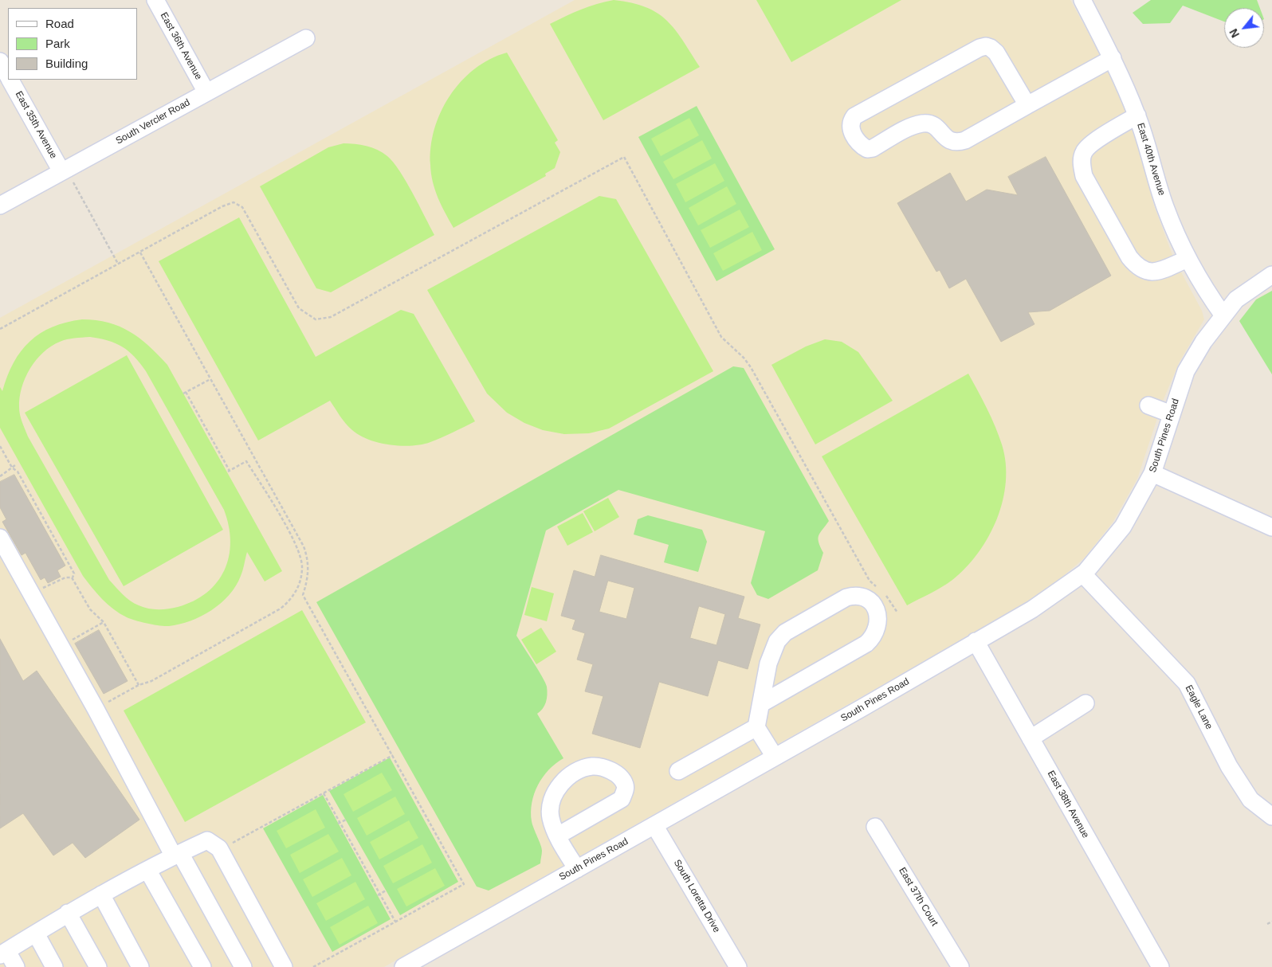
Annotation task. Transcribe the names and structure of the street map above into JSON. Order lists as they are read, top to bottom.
{
  "streets": {
    "street": [
      "East 36th Avenue",
      "South Vercler Road",
      "East 35th Avenue",
      "East 40th Avenue",
      "South Pines Road",
      "Eagle Lane",
      "East 38th Avenue",
      "South Loretta Drive",
      "East 37th Court"
    ]
  },
  "crossings": [
    ["East 36th Avenue", "South Vercler Road"],
    ["South Vercler Road", "East 35th Avenue"],
    ["East 40th Avenue", "South Pines Road"],
    ["South Pines Road", "Eagle Lane"],
    ["South Pines Road", "East 38th Avenue"],
    ["South Pines Road", "South Loretta Drive"]
  ],
  "legend": ["Road", "Park", "Building"],
  "north": "bottom left"
}
